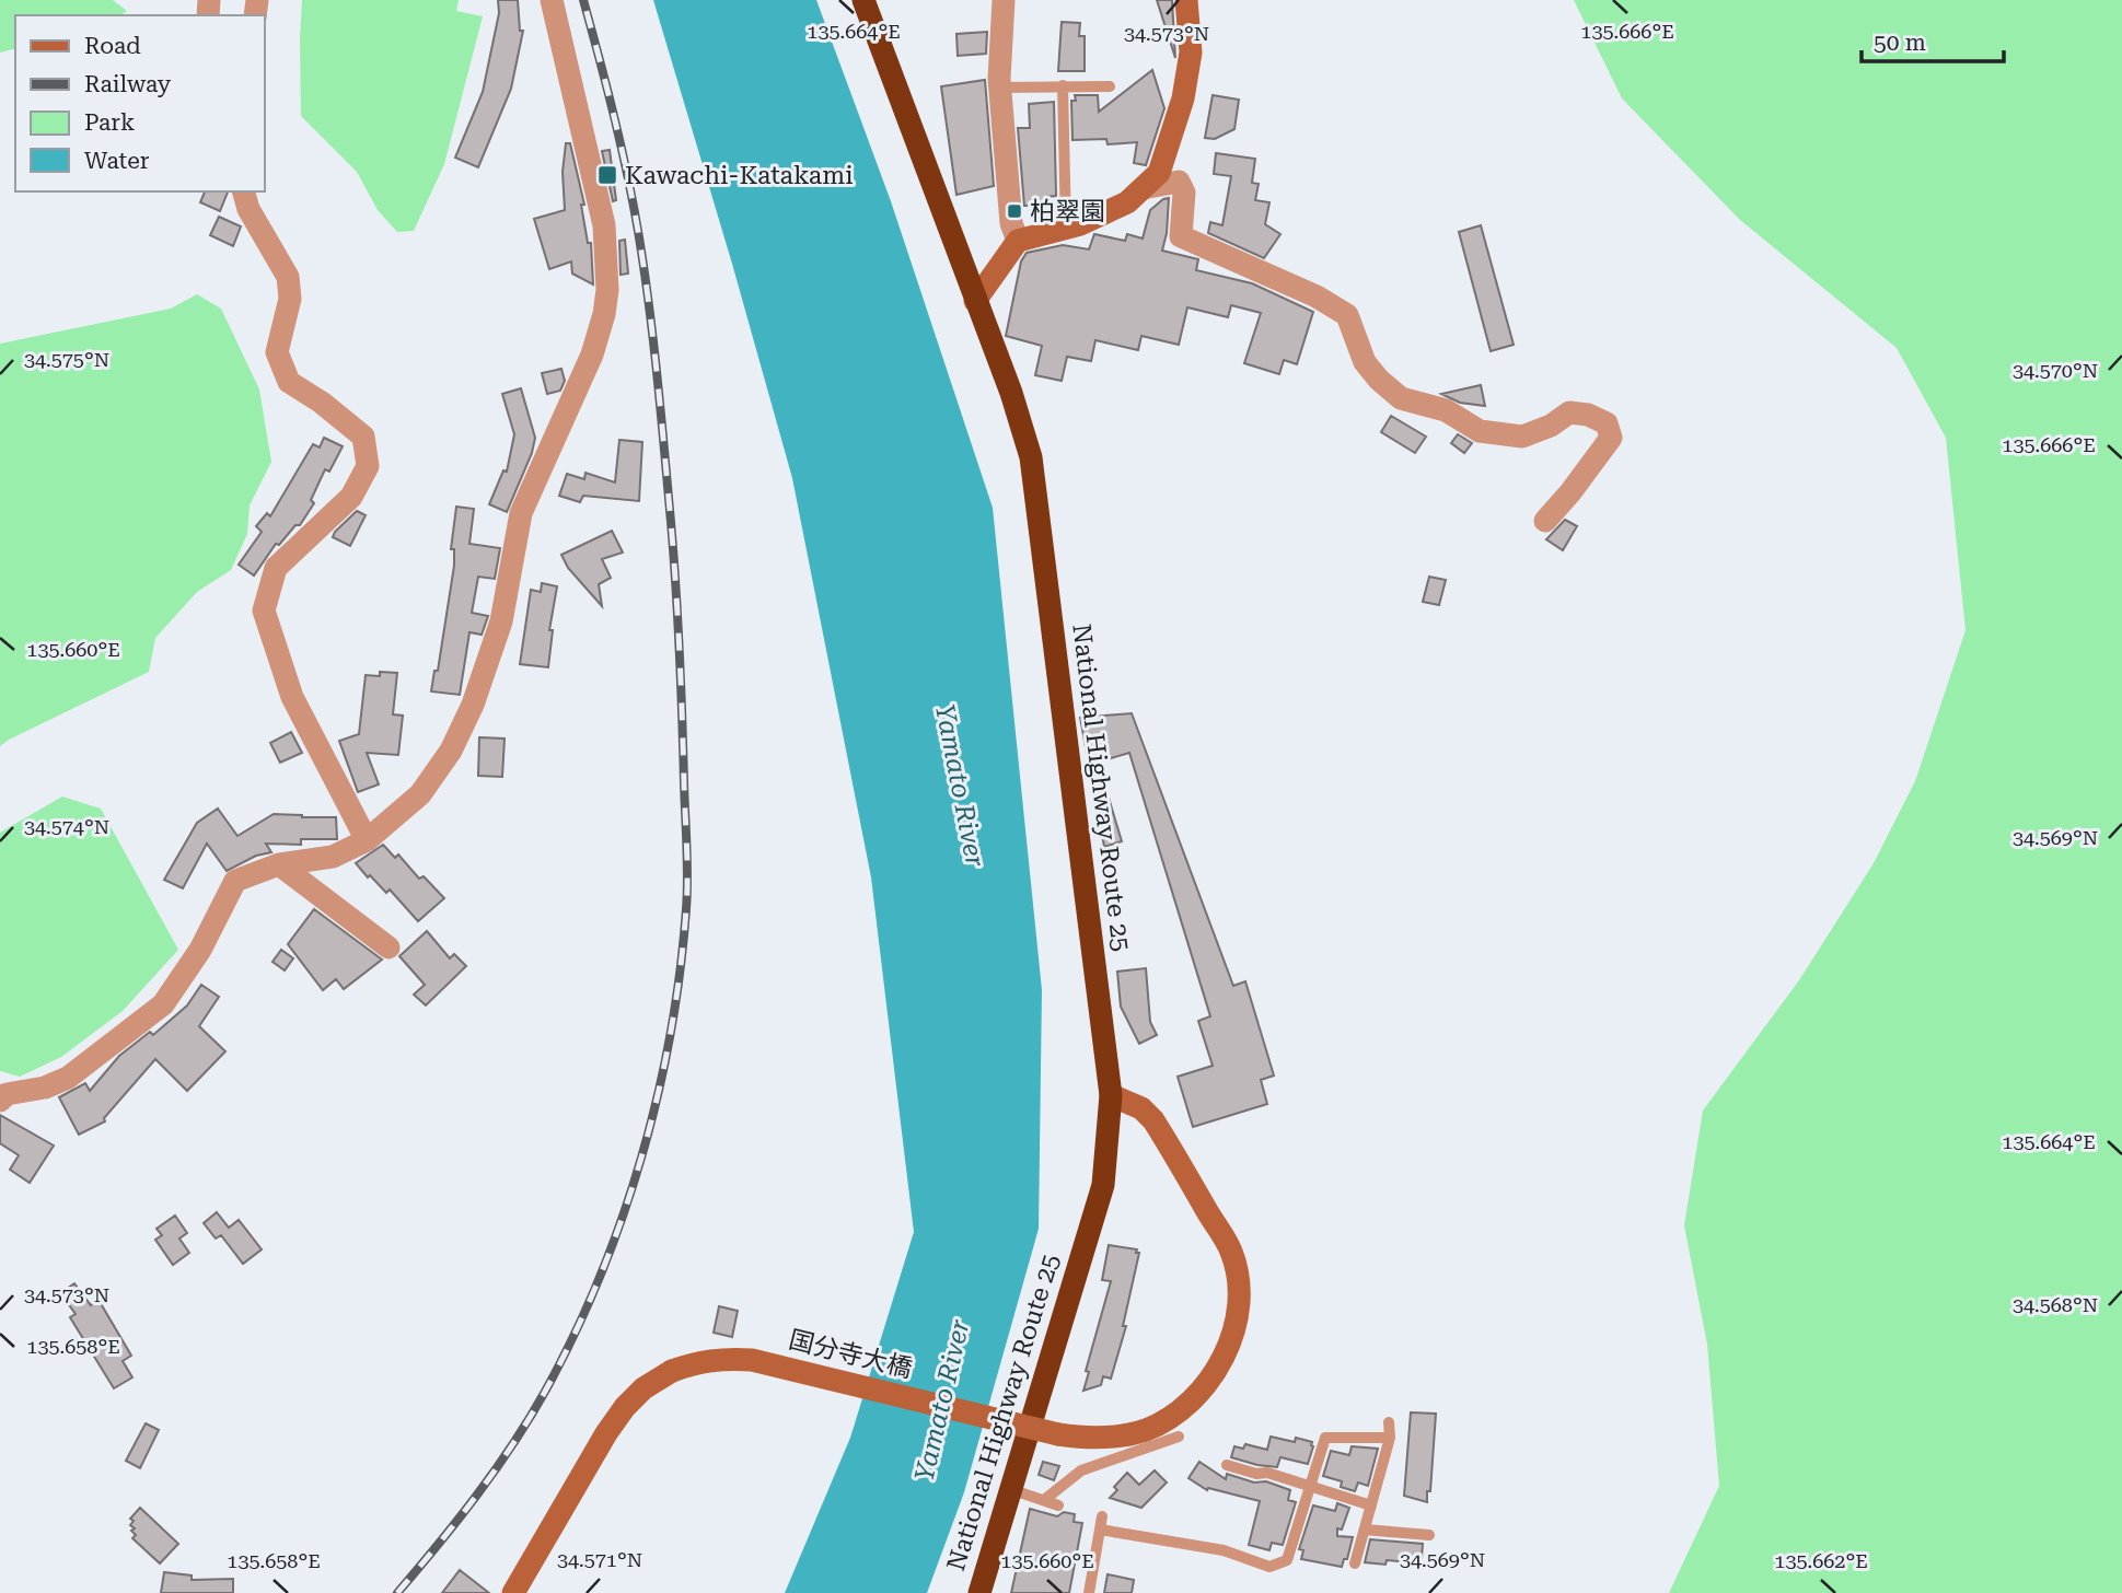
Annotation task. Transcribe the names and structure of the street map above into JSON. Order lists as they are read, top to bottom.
{
  "streets": {
    "highway": ["National Highway Route 25"],
    "street": ["国分寺大橋"]
  },
  "crossings": [
    ["National Highway Route 25", "国分寺大橋"]
  ],
  "water": ["Yamato River"],
  "places": {
    "transit": ["Kawachi-Katakami", "柏翠園"]
  },
  "legend": [
    "Road",
    "Railway",
    "Park",
    "Water"
  ],
  "scale_bar": "50 m",
  "coordinates": [
    "135.664°E",
    "135.666°E",
    "34.573°N",
    "34.575°N",
    "34.570°N",
    "135.660°E",
    "34.574°N",
    "34.569°N",
    "34.568°N",
    "135.658°E",
    "34.571°N",
    "135.662°E"
  ]
}
